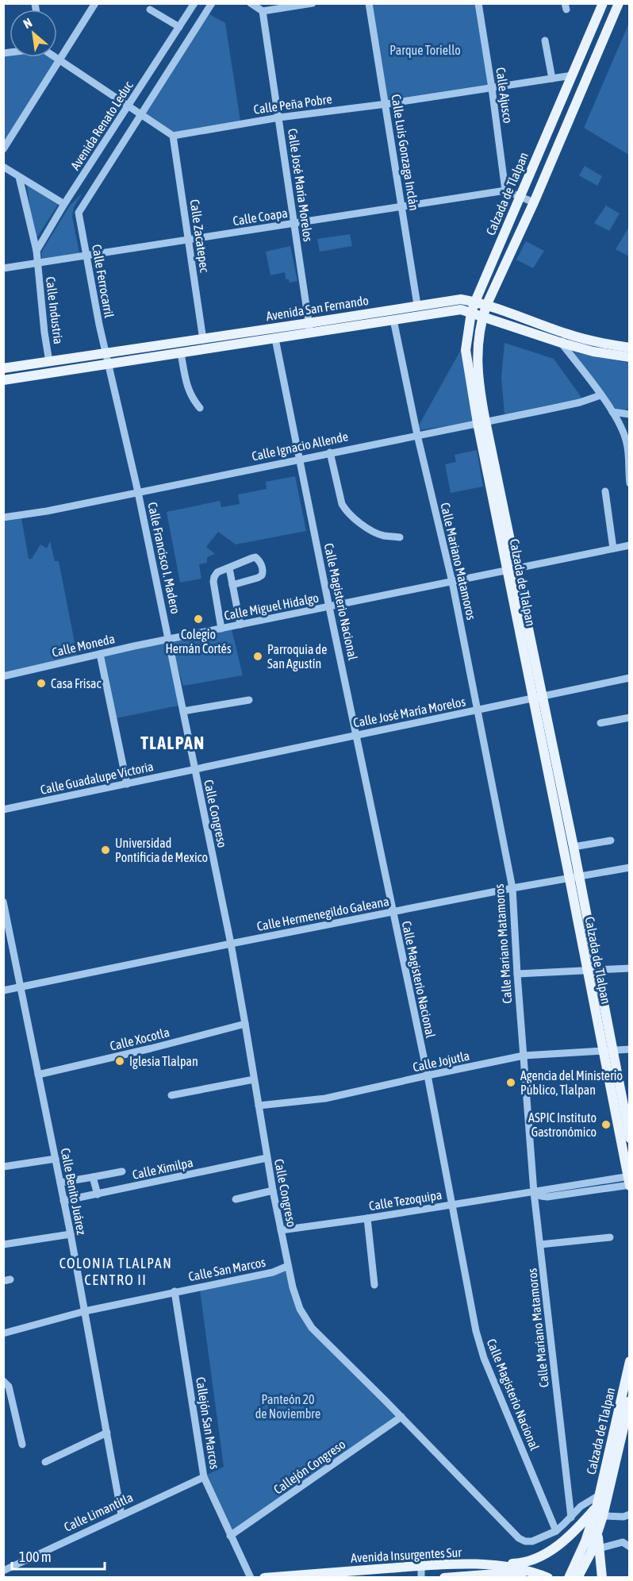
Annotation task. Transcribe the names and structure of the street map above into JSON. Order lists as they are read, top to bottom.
{
  "streets": {
    "main road": ["Calzada de Tlalpan", "Avenida San Fernando", "Avenida Insurgentes Sur"],
    "street": [
      "Calle Ajusco",
      "Calle Peña Pobre",
      "Avenida Renato Leduc",
      "Calle Luis Gonzaga Inclán",
      "Calle José María Morelos",
      "Calle Coapa",
      "Calle Zacatepec",
      "Calle Ferrocarril",
      "Calle Industria",
      "Calle Ignacio Allende",
      "Calle Francisco I. Madero",
      "Calle Mariano Matamoros",
      "Calle Magisterio Nacional",
      "Calle Miguel Hidalgo",
      "Calle Moneda",
      "Calle Guadalupe Victoria",
      "Calle Congreso",
      "Calle Hermenegildo Galeana",
      "Calle Xocotla",
      "Calle Jojutla",
      "Calle Ximilpa",
      "Calle Benito Juárez",
      "Calle Tezoquipa",
      "Calle San Marcos",
      "Callejón San Marcos",
      "Callejón Congreso",
      "Calle Limantitla"
    ]
  },
  "crossings": [
    ["Calle Ajusco", "Calle Peña Pobre"],
    ["Calle Ajusco", "Calle Coapa"],
    ["Calle Peña Pobre", "Calle Luis Gonzaga Inclán"],
    ["Calle Peña Pobre", "Calle José María Morelos"],
    ["Calle Peña Pobre", "Calzada de Tlalpan"],
    ["Calle Peña Pobre", "Calle Zacatepec"],
    ["Avenida Renato Leduc", "Calle Ferrocarril"],
    ["Calle Luis Gonzaga Inclán", "Calle Coapa"],
    ["Calle Luis Gonzaga Inclán", "Avenida San Fernando"],
    ["Calle José María Morelos", "Calzada de Tlalpan"],
    ["Calle José María Morelos", "Calle Coapa"],
    ["Calle José María Morelos", "Avenida San Fernando"],
    ["Calle José María Morelos", "Calle Francisco I. Madero"],
    ["Calle José María Morelos", "Calle Mariano Matamoros"],
    ["Calle José María Morelos", "Calle Magisterio Nacional"],
    ["Calle José María Morelos", "Calle Guadalupe Victoria"],
    ["Calle José María Morelos", "Calle Congreso"],
    ["Calzada de Tlalpan", "Avenida San Fernando"],
    ["Calzada de Tlalpan", "Calle Ignacio Allende"],
    ["Calzada de Tlalpan", "Calle Miguel Hidalgo"],
    ["Calzada de Tlalpan", "Calle Hermenegildo Galeana"],
    ["Calzada de Tlalpan", "Calle Jojutla"],
    ["Calzada de Tlalpan", "Calle Tezoquipa"],
    ["Calle Coapa", "Calle Zacatepec"],
    ["Calle Coapa", "Calle Ferrocarril"],
    ["Calle Coapa", "Calle Industria"],
    ["Calle Zacatepec", "Avenida San Fernando"],
    ["Calle Ferrocarril", "Avenida San Fernando"],
    ["Calle Ferrocarril", "Calle Francisco I. Madero"],
    ["Avenida San Fernando", "Calle Industria"],
    ["Avenida San Fernando", "Calle Francisco I. Madero"],
    ["Avenida San Fernando", "Calle Mariano Matamoros"],
    ["Avenida San Fernando", "Calle Magisterio Nacional"],
    ["Calle Ignacio Allende", "Calle Francisco I. Madero"],
    ["Calle Ignacio Allende", "Calle Mariano Matamoros"],
    ["Calle Ignacio Allende", "Calle Magisterio Nacional"],
    ["Calle Francisco I. Madero", "Calle Miguel Hidalgo"],
    ["Calle Francisco I. Madero", "Calle Moneda"],
    ["Calle Francisco I. Madero", "Calle Guadalupe Victoria"],
    ["Calle Francisco I. Madero", "Calle Congreso"],
    ["Calle Mariano Matamoros", "Calle Miguel Hidalgo"],
    ["Calle Mariano Matamoros", "Calle Hermenegildo Galeana"],
    ["Calle Mariano Matamoros", "Calle Jojutla"],
    ["Calle Mariano Matamoros", "Calle Tezoquipa"],
    ["Calle Magisterio Nacional", "Calle Miguel Hidalgo"],
    ["Calle Magisterio Nacional", "Calle Congreso"],
    ["Calle Magisterio Nacional", "Calle Hermenegildo Galeana"],
    ["Calle Magisterio Nacional", "Calle Jojutla"],
    ["Calle Magisterio Nacional", "Calle Tezoquipa"],
    ["Calle Miguel Hidalgo", "Calle Moneda"],
    ["Calle Guadalupe Victoria", "Calle Congreso"],
    ["Calle Congreso", "Calle Hermenegildo Galeana"],
    ["Calle Congreso", "Calle Xocotla"],
    ["Calle Congreso", "Calle Jojutla"],
    ["Calle Congreso", "Calle Ximilpa"],
    ["Calle Congreso", "Calle Tezoquipa"],
    ["Calle Congreso", "Calle San Marcos"],
    ["Calle Congreso", "Callejón Congreso"],
    ["Calle Hermenegildo Galeana", "Calle Benito Juárez"],
    ["Calle Xocotla", "Calle Benito Juárez"],
    ["Calle Ximilpa", "Calle Benito Juárez"],
    ["Calle Benito Juárez", "Calle San Marcos"],
    ["Calle Benito Juárez", "Calle Limantitla"],
    ["Calle San Marcos", "Callejón San Marcos"],
    ["Callejón San Marcos", "Callejón Congreso"],
    ["Callejón San Marcos", "Calle Limantitla"]
  ],
  "districts": ["TLALPAN", "COLONIA TLALPAN CENTRO II"],
  "parks": ["Parque Toriello", "Panteón 20 de Noviembre"],
  "places": [
    "Colegio Hernán Cortés",
    "Parroquia de San Agustín",
    "Casa Frisac",
    "Universidad Pontificia de Mexico",
    "Iglesia Tlalpan",
    "Agencia del Ministerio Público, Tlalpan",
    "ASPIC Instituto Gastronómico"
  ],
  "scale_bar": "100 m",
  "north": "top left"
}
